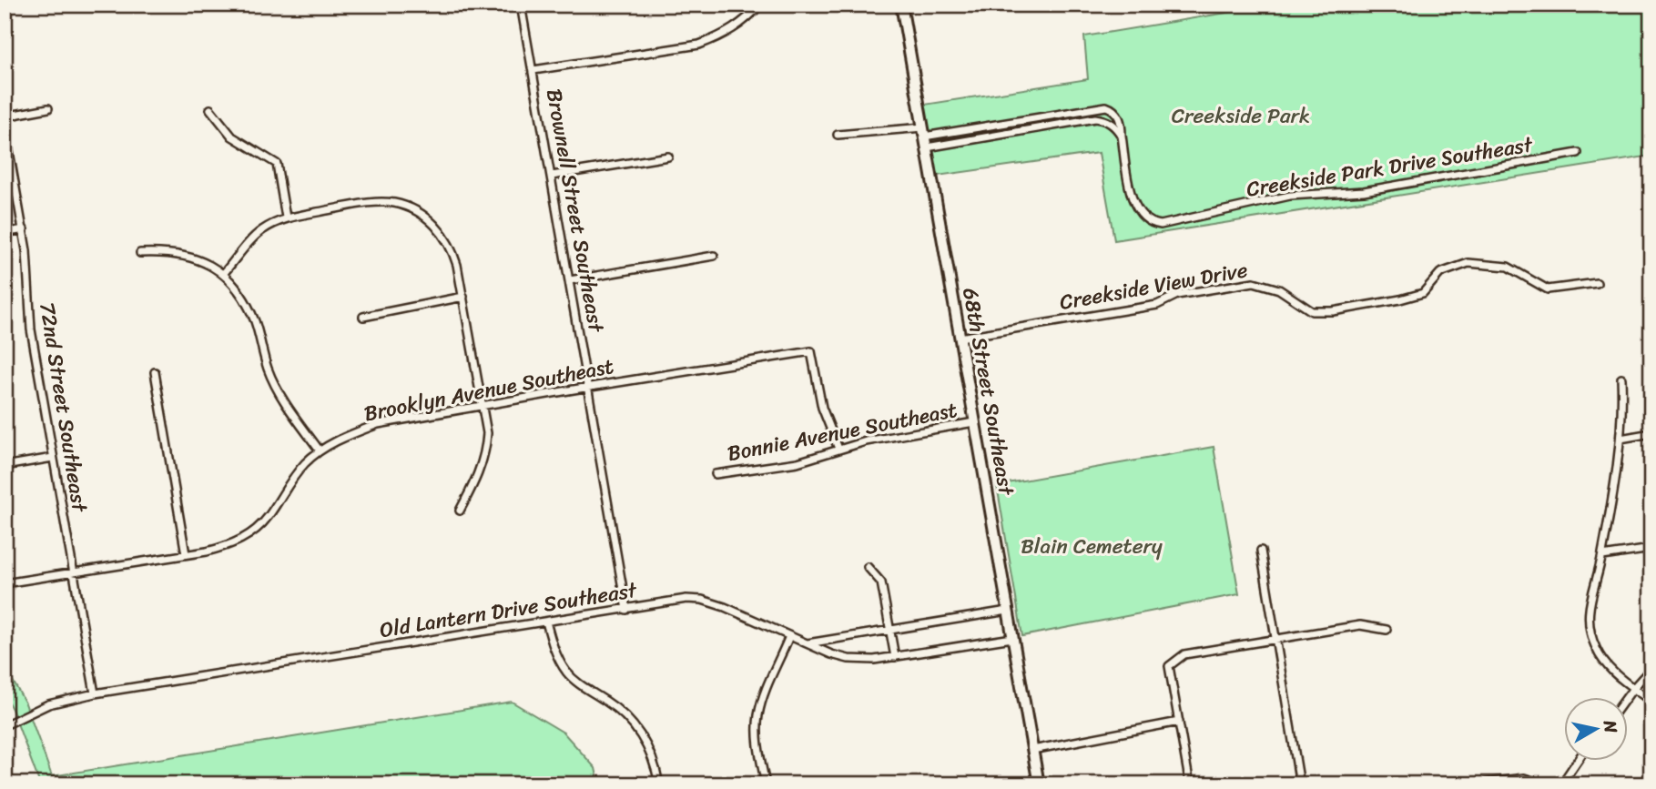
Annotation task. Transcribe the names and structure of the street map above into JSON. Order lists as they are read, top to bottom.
{
  "streets": {
    "main road": ["68th Street Southeast"],
    "street": [
      "Creekside Park Drive Southeast",
      "Brownell Street Southeast",
      "Creekside View Drive",
      "Brooklyn Avenue Southeast",
      "72nd Street Southeast",
      "Bonnie Avenue Southeast",
      "Old Lantern Drive Southeast"
    ]
  },
  "crossings": [
    ["Creekside Park Drive Southeast", "68th Street Southeast"],
    ["Brownell Street Southeast", "Brooklyn Avenue Southeast"],
    ["Brownell Street Southeast", "Old Lantern Drive Southeast"],
    ["Creekside View Drive", "68th Street Southeast"],
    ["Brooklyn Avenue Southeast", "72nd Street Southeast"],
    ["Brooklyn Avenue Southeast", "Bonnie Avenue Southeast"],
    ["68th Street Southeast", "Bonnie Avenue Southeast"],
    ["68th Street Southeast", "Old Lantern Drive Southeast"],
    ["72nd Street Southeast", "Old Lantern Drive Southeast"]
  ],
  "parks": ["Creekside Park", "Blain Cemetery"],
  "north": "right"
}
